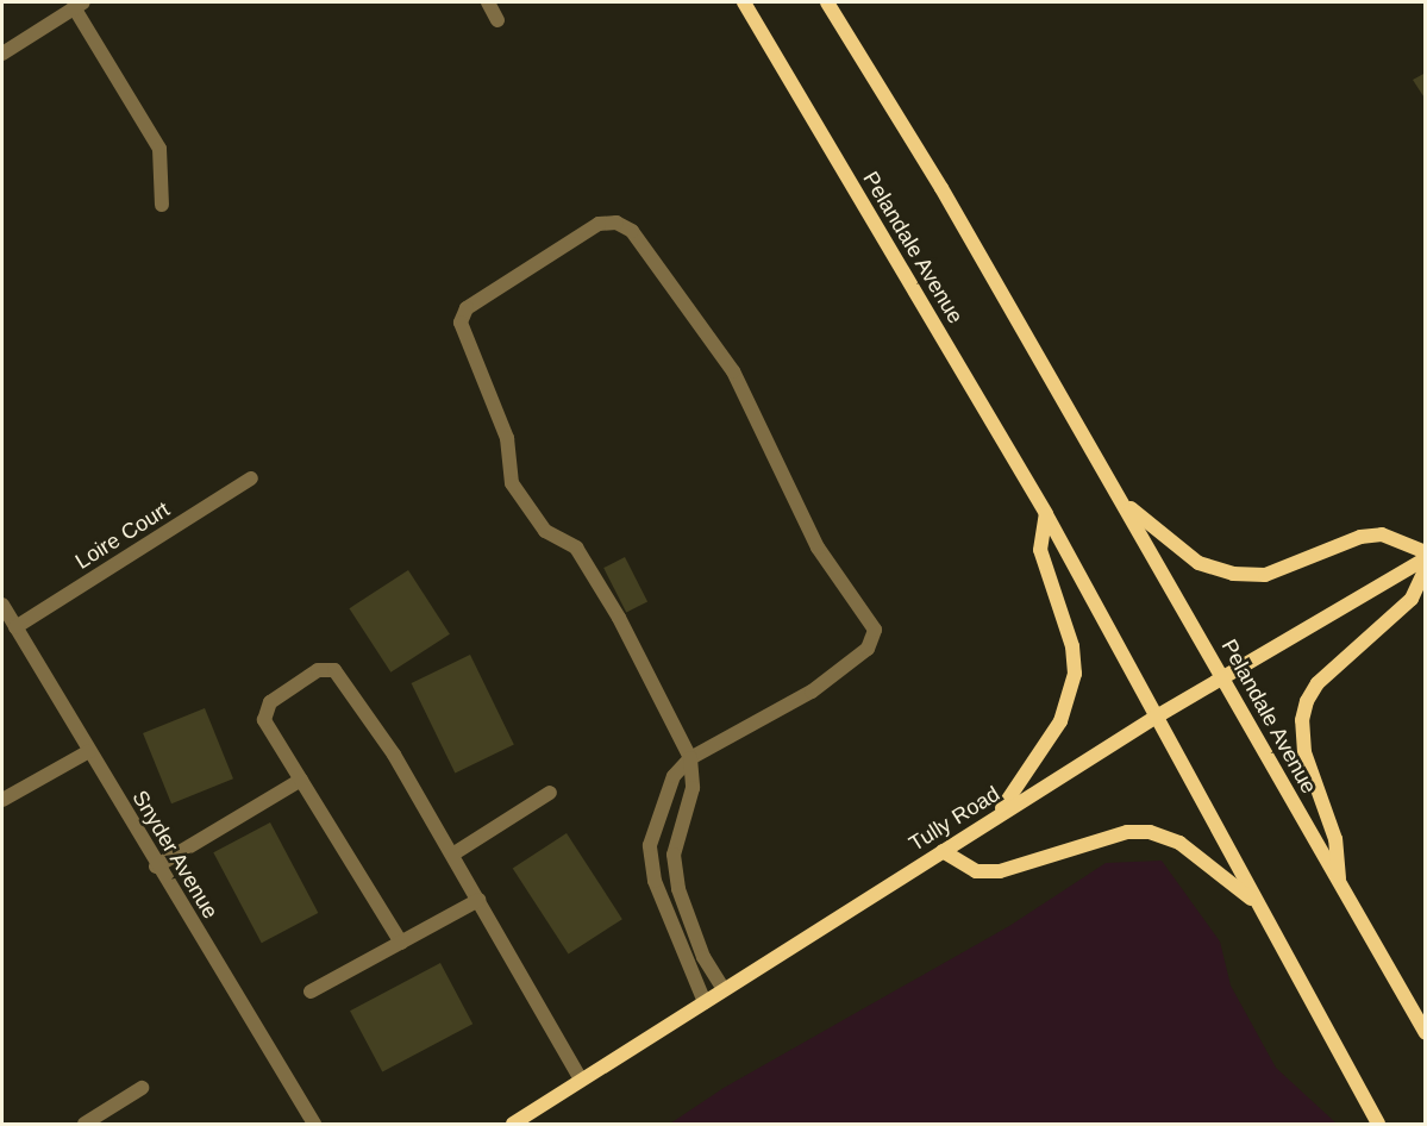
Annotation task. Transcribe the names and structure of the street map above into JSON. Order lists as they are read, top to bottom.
{
  "streets": {
    "main road": ["Pelandale Avenue", "Tully Road"],
    "street": ["Loire Court", "Snyder Avenue"]
  },
  "crossings": [
    ["Pelandale Avenue", "Tully Road"],
    ["Loire Court", "Snyder Avenue"]
  ]
}
